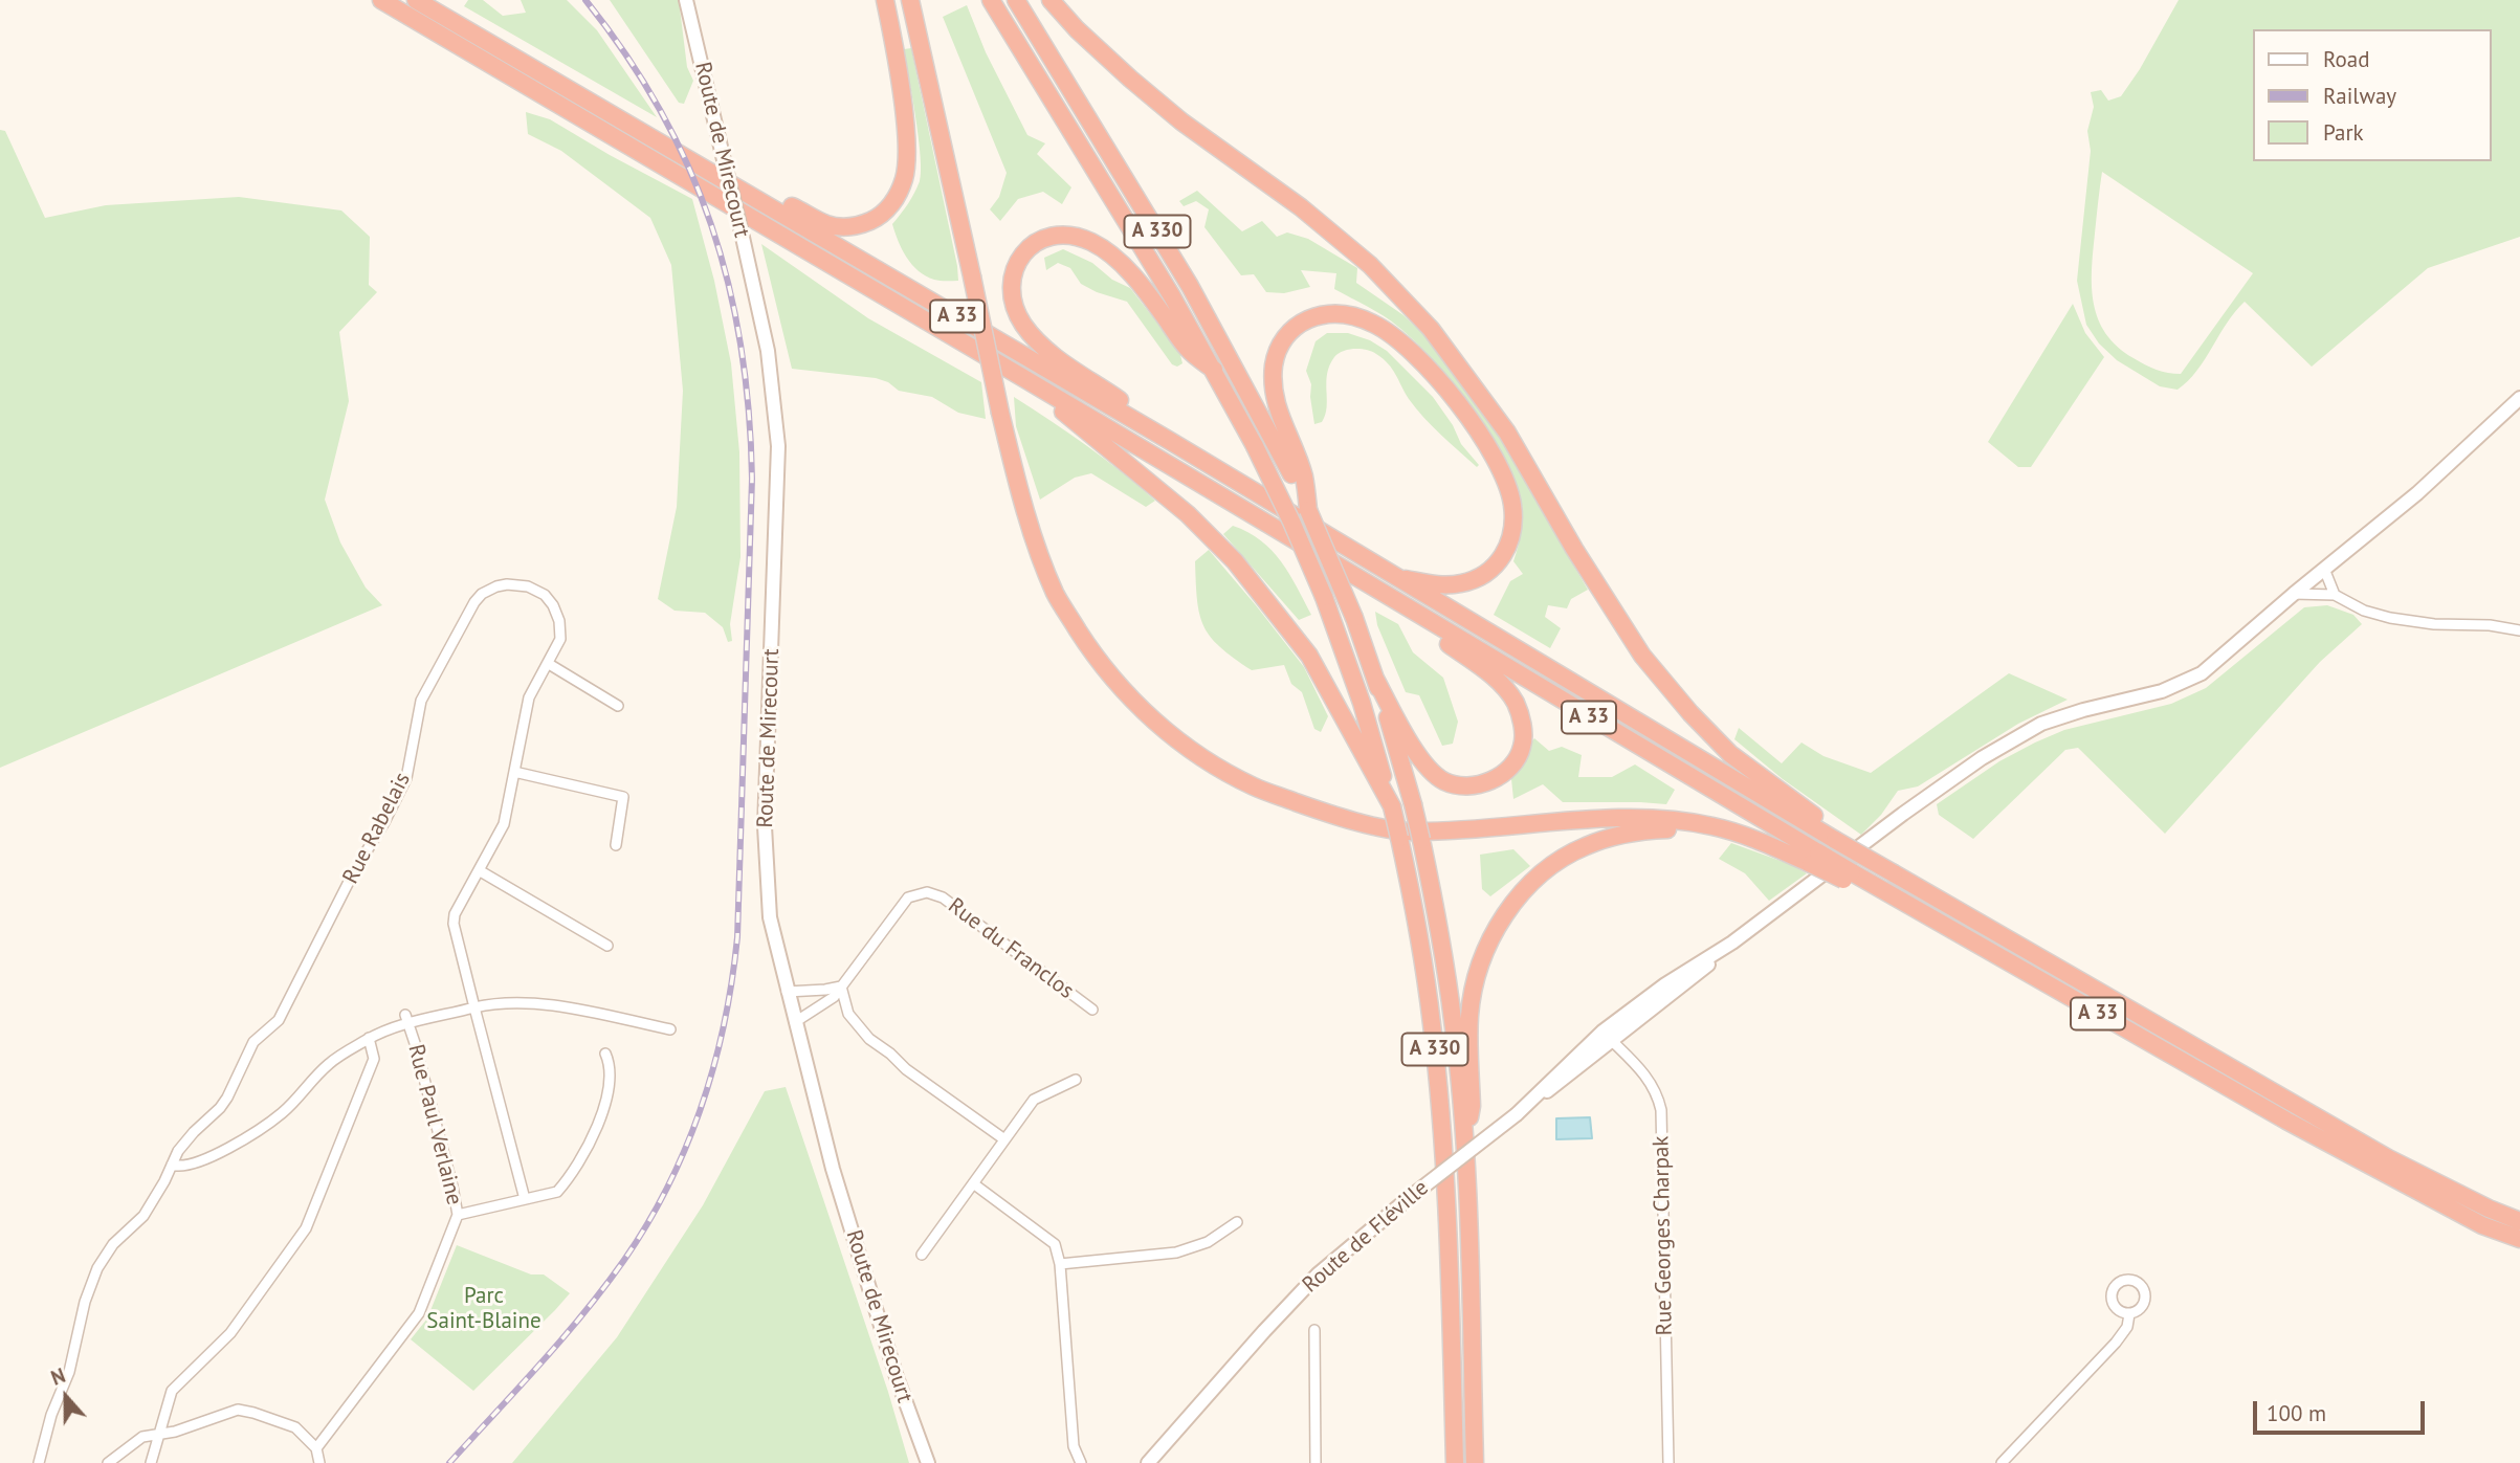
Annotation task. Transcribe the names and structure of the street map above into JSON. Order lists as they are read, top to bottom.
{
  "streets": {
    "highway": ["A 330", "A 33"],
    "street": [
      "Route de Mirecourt",
      "Rue Rabelais",
      "Rue du Franclos",
      "Rue Paul Verlaine",
      "Rue Georges Charpak",
      "Route de Fléville"
    ]
  },
  "crossings": [
    ["Route de Mirecourt", "Rue du Franclos"],
    ["Rue Rabelais", "Rue Paul Verlaine"],
    ["Rue Georges Charpak", "Route de Fléville"]
  ],
  "parks": ["Parc Saint-Blaine"],
  "legend": ["Road", "Railway", "Park"],
  "scale_bar": "100 m",
  "north": "top"
}
